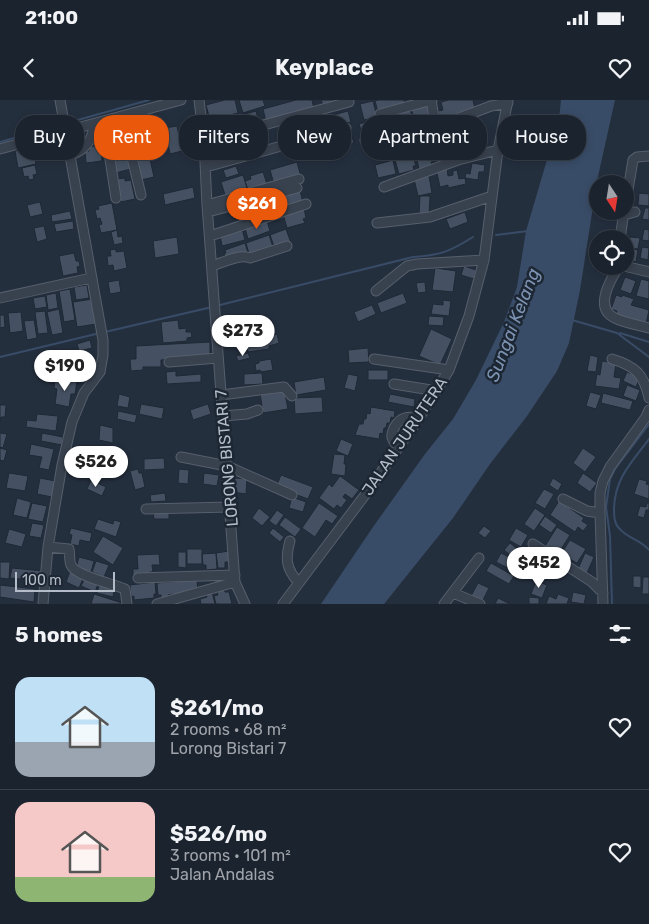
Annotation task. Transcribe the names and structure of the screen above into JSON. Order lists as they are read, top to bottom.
{
  "streets": {
    "street": ["JALAN JURUTERA", "LORONG BISTARI 7"]
  },
  "water": ["Sungai Kelang"],
  "scale_bar": "100 m",
  "north": "bottom",
  "page": {
    "status": "21:00",
    "header": "Keyplace",
    "chip": [
      "Buy",
      "Rent",
      "Filters",
      "New",
      "Apartment",
      "House"
    ],
    "price": [
      "$261",
      "$273",
      "$190",
      "$526",
      "$452"
    ],
    "scale": "100 m",
    "heading": "5 homes",
    "list": [
      {
        "name": "$261/mo",
        "note": "2 rooms · 68 m² · Lorong Bistari 7"
      },
      {
        "name": "$526/mo",
        "note": "3 rooms · 101 m² · Jalan Andalas"
      }
    ]
  }
}
